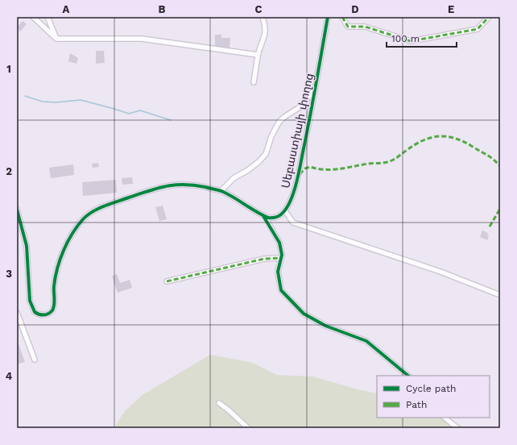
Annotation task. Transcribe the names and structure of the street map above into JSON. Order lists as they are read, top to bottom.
{
  "streets": {
    "street": ["Սեբաստիայի փողոց"]
  },
  "legend": ["Cycle path", "Path"],
  "scale_bar": "100 m",
  "grid": {
    "columns": [
      "A",
      "B",
      "C",
      "D",
      "E"
    ],
    "rows": [
      "1",
      "2",
      "3",
      "4"
    ]
  }
}
